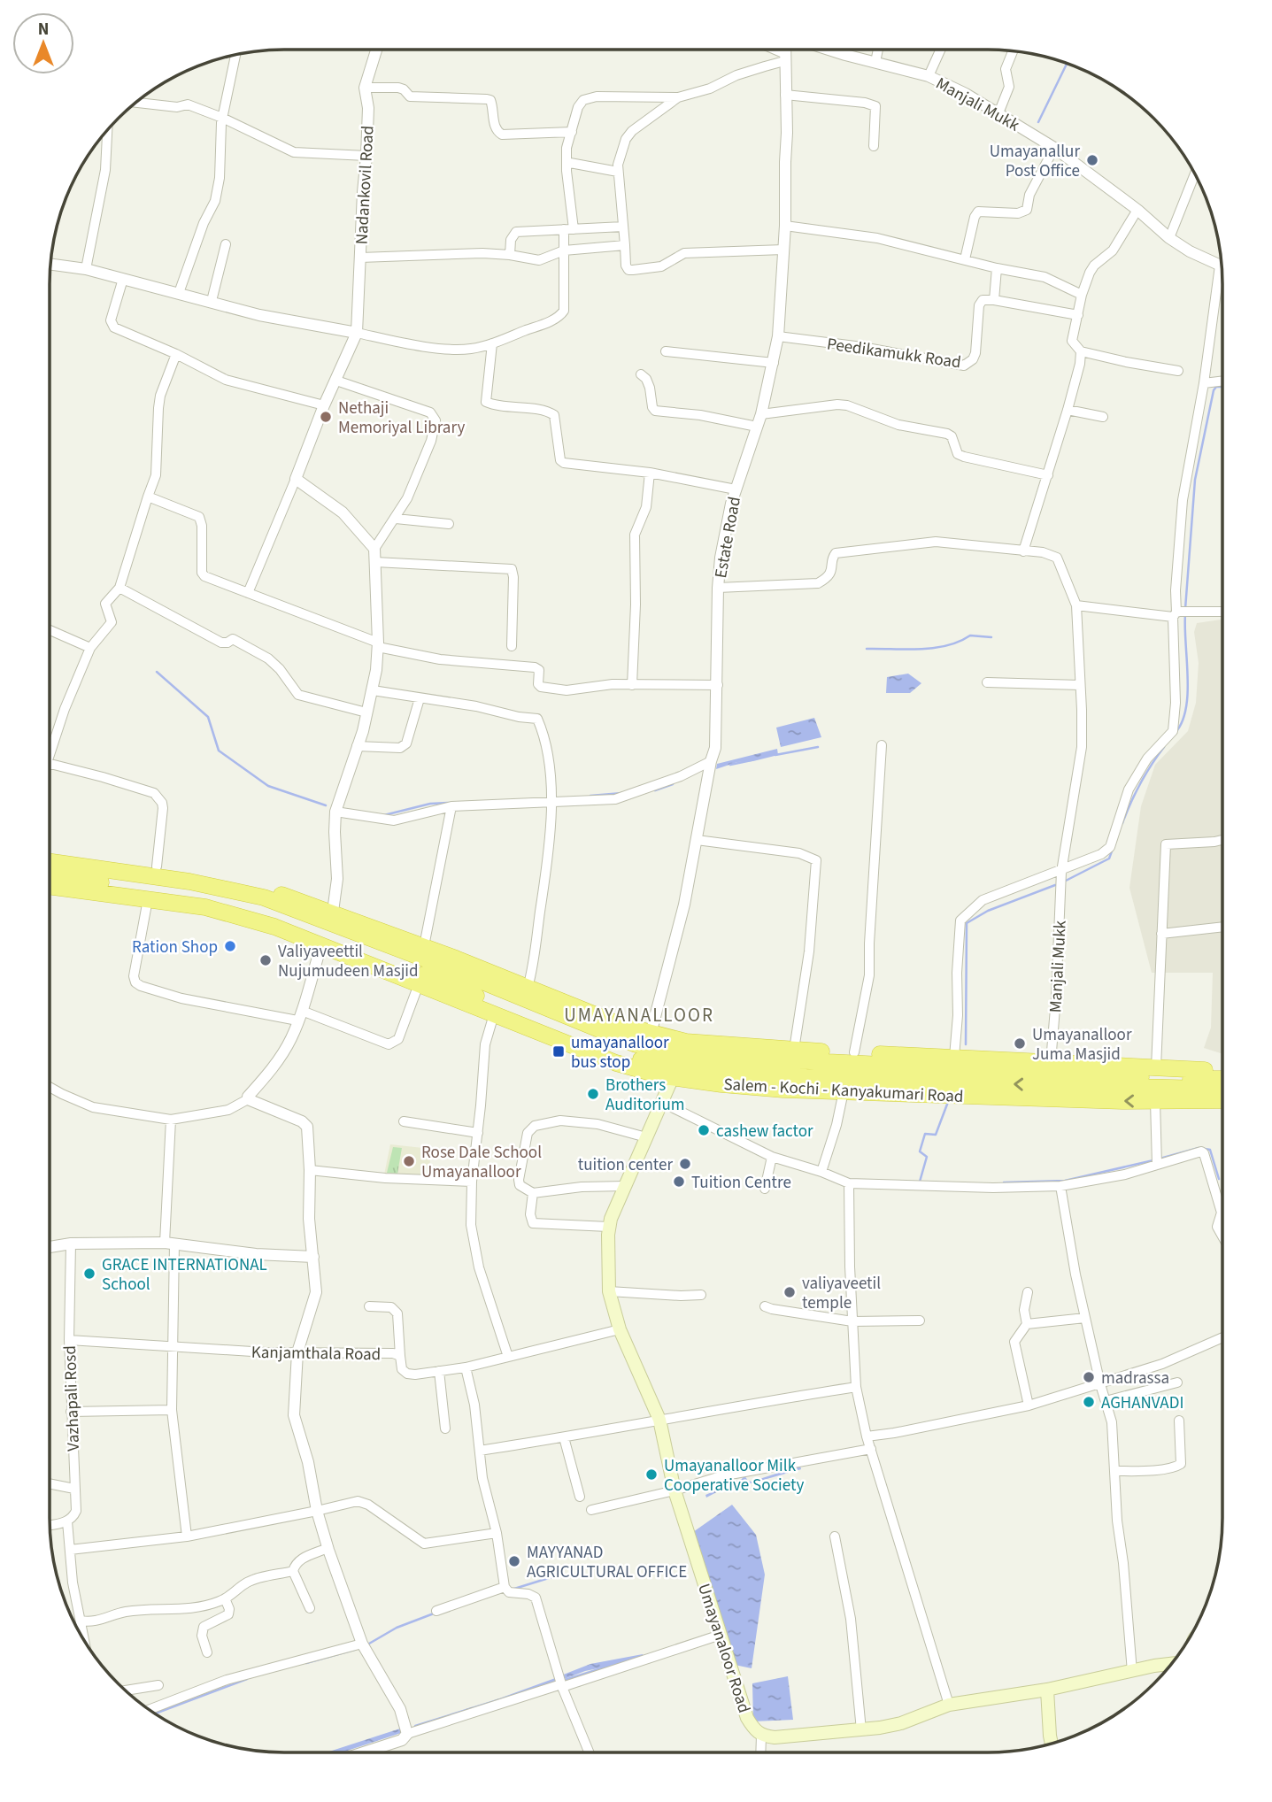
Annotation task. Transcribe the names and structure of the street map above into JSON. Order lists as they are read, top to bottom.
{
  "streets": {
    "highway": ["Salem - Kochi - Kanyakumari Road"],
    "main road": ["Umayanaloor Road"],
    "street": [
      "Manjali Mukk",
      "Nadankovil Road",
      "Peedikamukk Road",
      "Estate Road",
      "Kanjamthala Road",
      "Vazhapali Rosd"
    ]
  },
  "crossings": [
    ["Peedikamukk Road", "Estate Road"],
    ["Salem - Kochi - Kanyakumari Road", "Umayanaloor Road"],
    ["Kanjamthala Road", "Vazhapali Rosd"],
    ["Kanjamthala Road", "Umayanaloor Road"]
  ],
  "districts": ["UMAYANALLOOR"],
  "places": {
    "other": [
      "Umayanallur Post Office",
      "Nethaji Memoriyal Library",
      "Ration Shop",
      "Valiyaveettil Nujumudeen Masjid",
      "Umayanalloor Juma Masjid",
      "Brothers Auditorium",
      "cashew factor",
      "Rose Dale School Umayanalloor",
      "tuition center",
      "Tuition Centre",
      "GRACE INTERNATIONAL School",
      "valiyaveetil temple",
      "madrassa",
      "AGHANVADI",
      "Umayanalloor Milk Cooperative Society",
      "MAYYANAD AGRICULTURAL OFFICE"
    ],
    "transit": ["umayanalloor bus stop"]
  },
  "north": "top"
}
